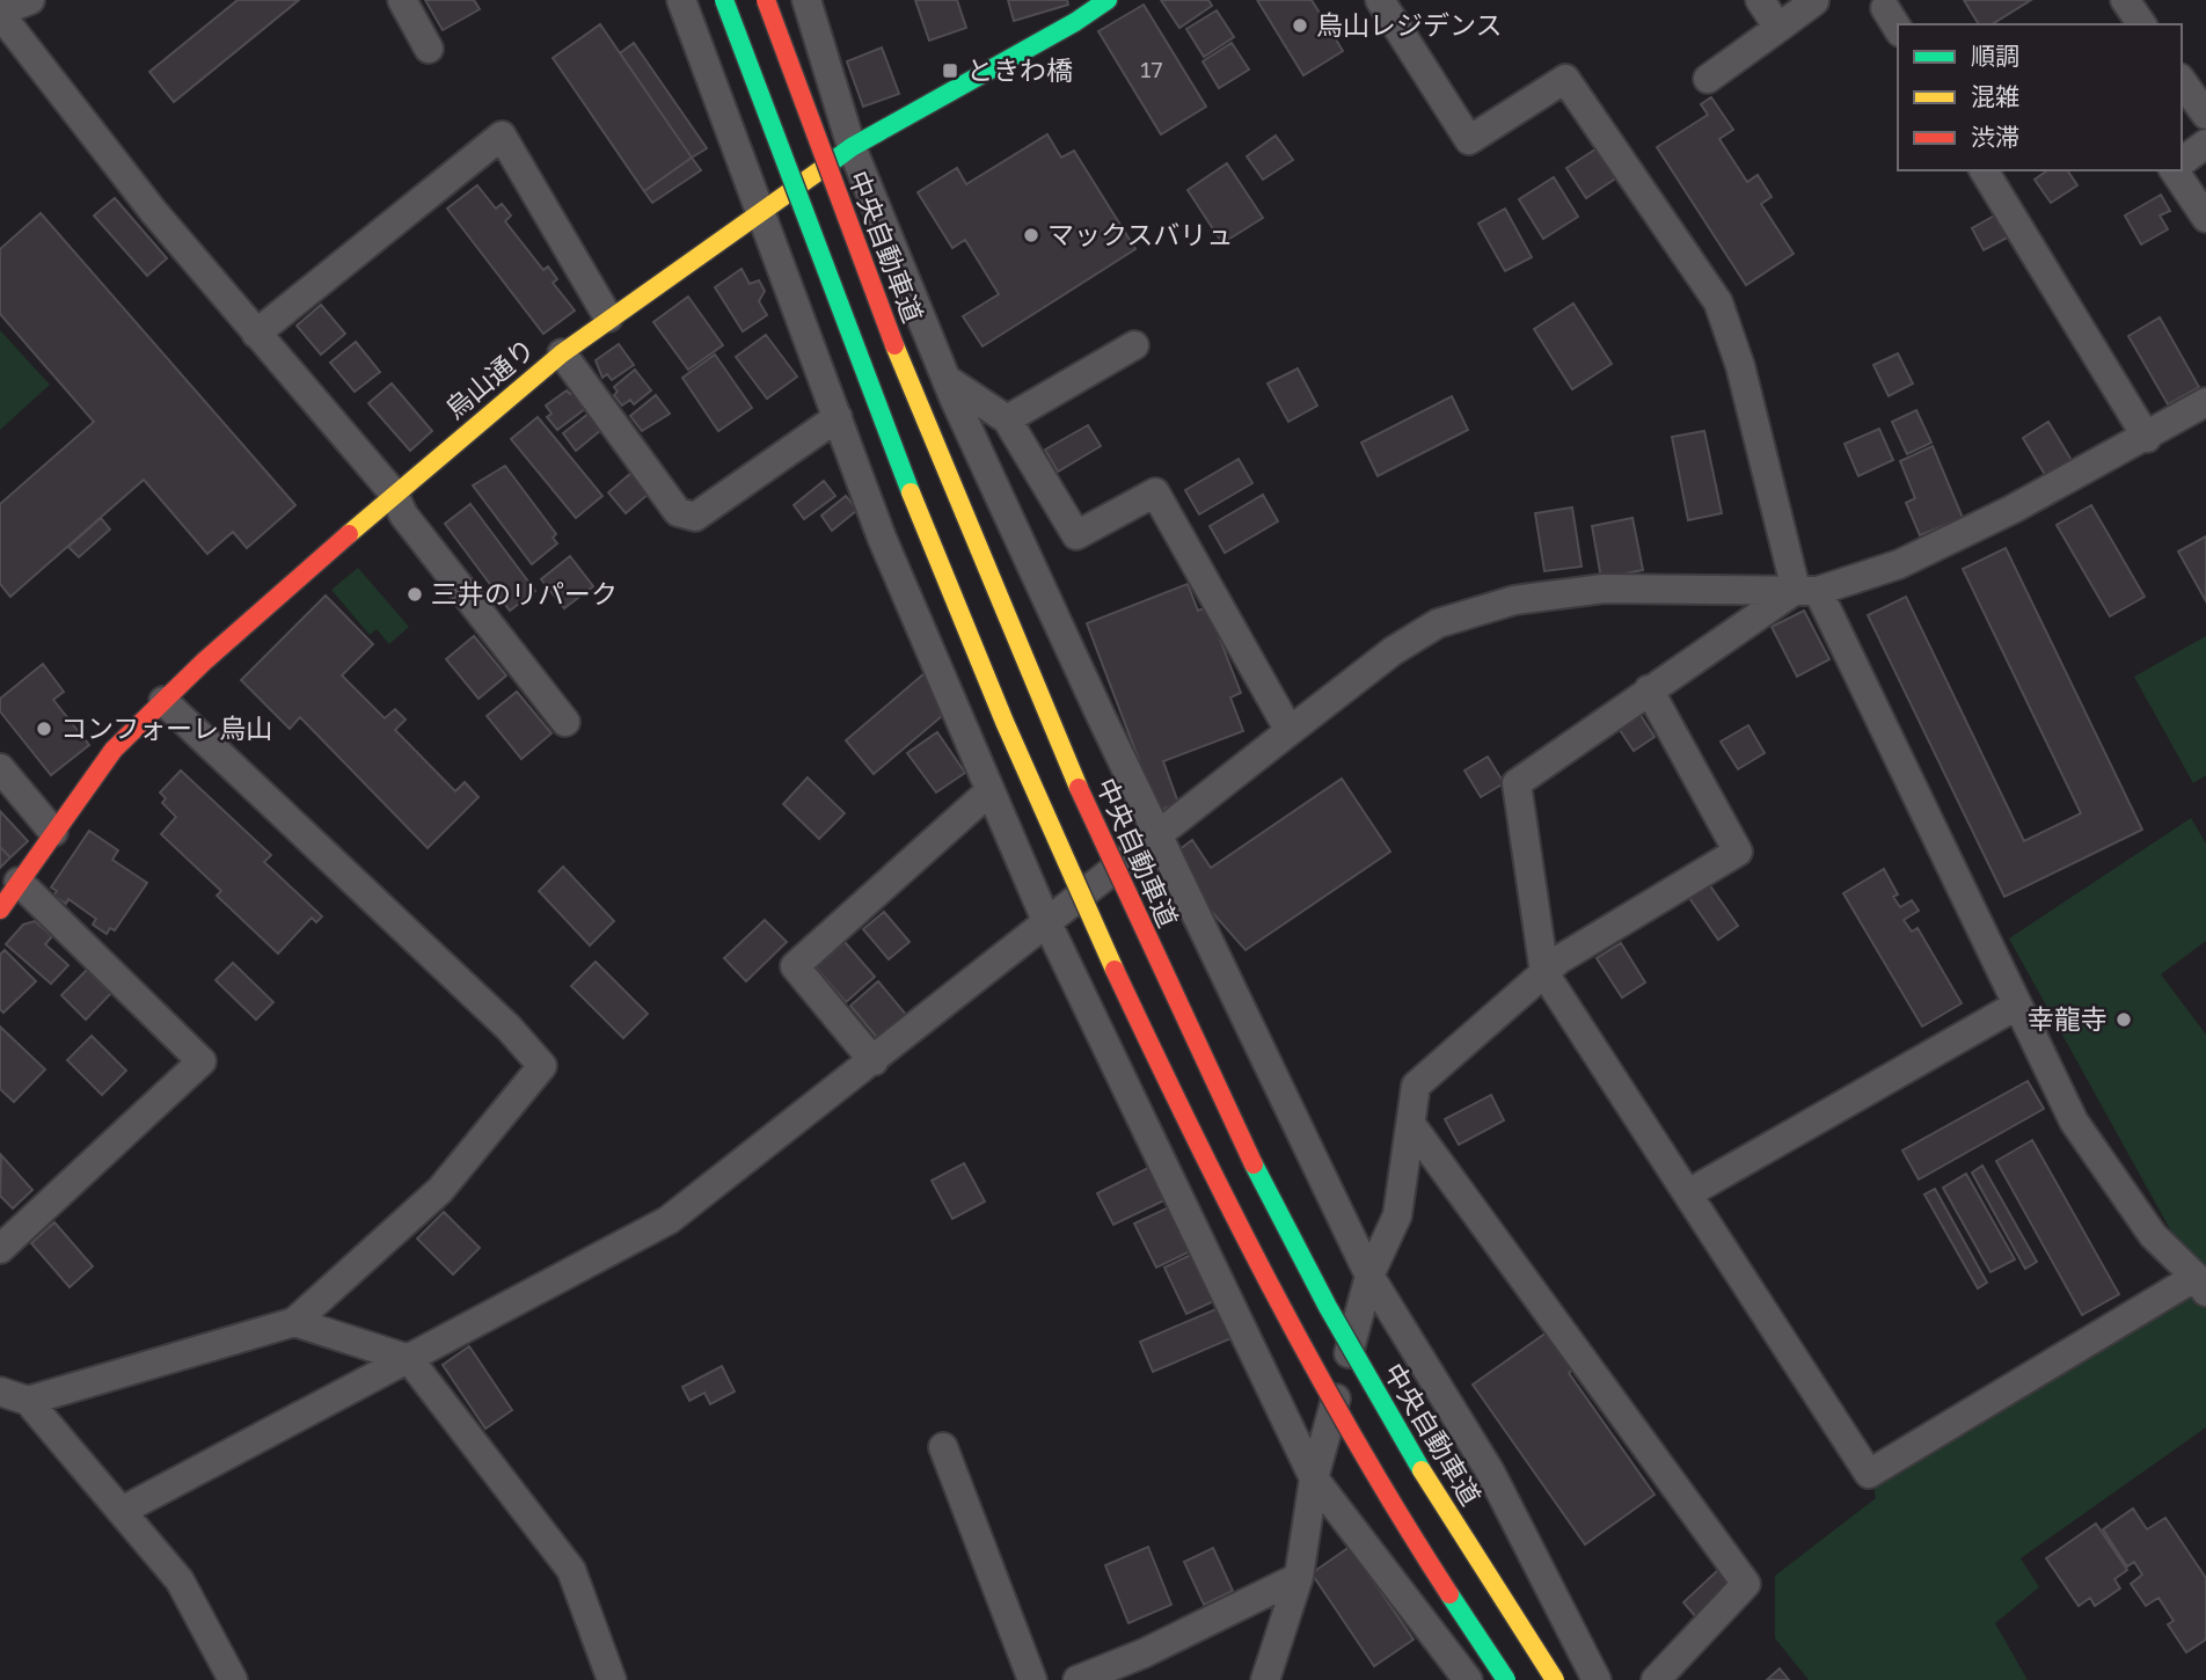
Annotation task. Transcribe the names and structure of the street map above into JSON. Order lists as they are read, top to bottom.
{
  "streets": {
    "main road": ["中央自動車道", "烏山通り"]
  },
  "places": {
    "other": [
      "烏山レジデンス",
      "マックスバリュ",
      "三井のリパーク",
      "コンフォーレ烏山",
      "幸龍寺"
    ],
    "transit": ["ときわ橋"]
  },
  "house_numbers": ["17"],
  "legend": ["順調", "混雑", "渋滞"]
}
